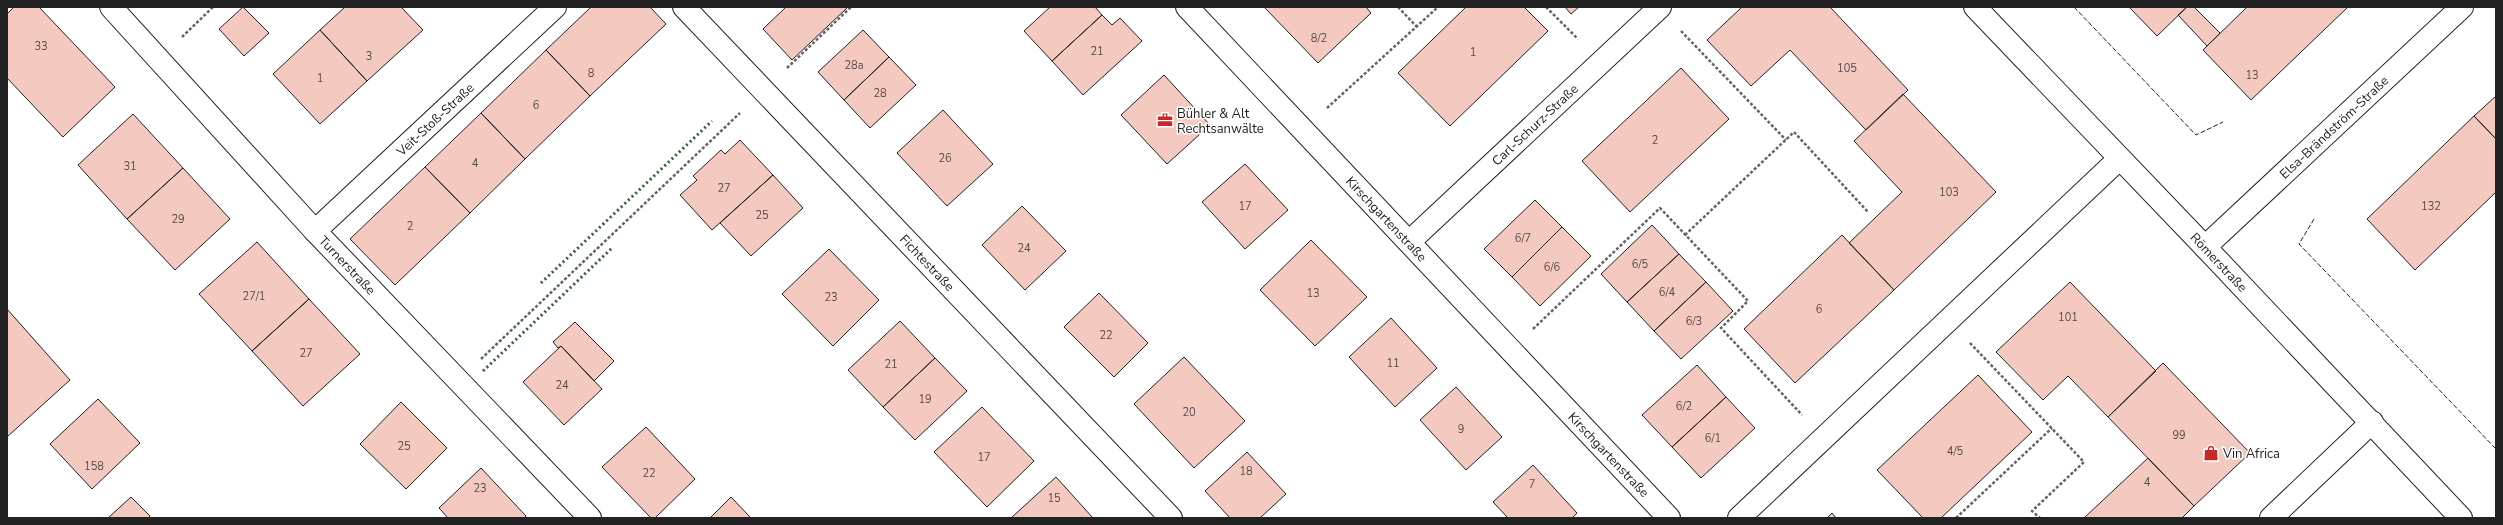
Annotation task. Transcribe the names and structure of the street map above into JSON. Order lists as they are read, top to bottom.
{
  "streets": {
    "street": [
      "Veit-Stoß-Straße",
      "Carl-Schurz-Straße",
      "Elsa-Brändström-Straße",
      "Kirschgartenstraße",
      "Römerstraße",
      "Fichtestraße",
      "Turnerstraße"
    ]
  },
  "crossings": [
    ["Veit-Stoß-Straße", "Turnerstraße"],
    ["Carl-Schurz-Straße", "Kirschgartenstraße"],
    ["Elsa-Brändström-Straße", "Römerstraße"]
  ],
  "places": {
    "office": ["Bühler & Alt Rechtsanwälte"],
    "shop": ["Vin Africa"]
  },
  "house_numbers": [
    "8/2",
    "33",
    "21",
    "1",
    "3",
    "28a",
    "105",
    "8",
    "13",
    "1",
    "28",
    "6",
    "2",
    "26",
    "4",
    "31",
    "27",
    "103",
    "17",
    "132",
    "25",
    "29",
    "2",
    "6/7",
    "24",
    "6/5",
    "6/6",
    "6/4",
    "13",
    "27/1",
    "23",
    "6",
    "101",
    "6/3",
    "22",
    "27",
    "11",
    "21",
    "24",
    "19",
    "6/2",
    "20",
    "9",
    "99",
    "6/1",
    "25",
    "4/5",
    "17",
    "158",
    "18",
    "22",
    "4",
    "7",
    "23",
    "15"
  ]
}
